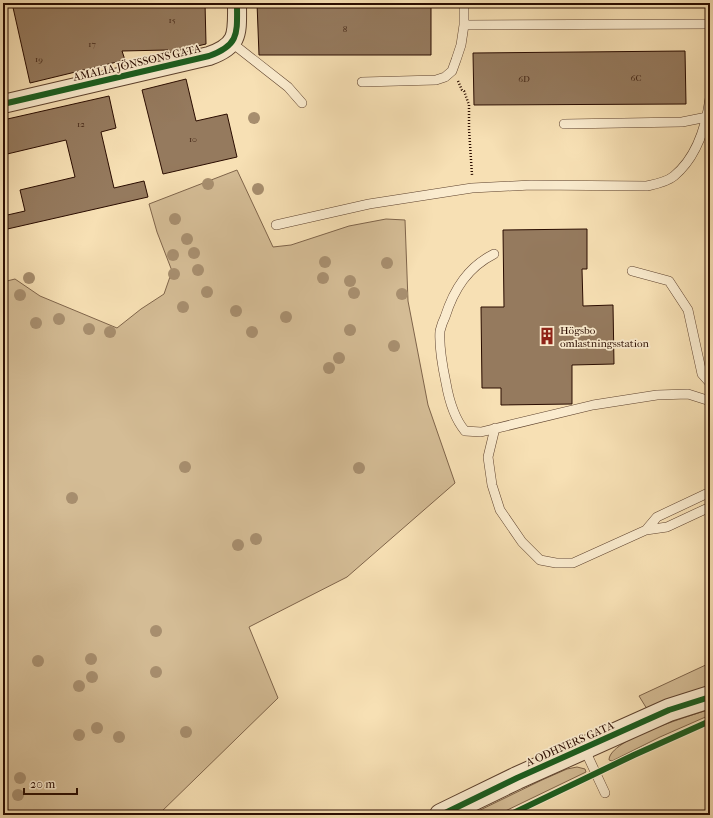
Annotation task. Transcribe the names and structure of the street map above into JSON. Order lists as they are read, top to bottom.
{
  "streets": {
    "street": ["AMALIA JÖNSSONS GATA", "A ODHNERS GATA"]
  },
  "places": {
    "building": ["Högsbo omlastningsstation"]
  },
  "house_numbers": [
    "15",
    "8",
    "17",
    "19",
    "6C",
    "6D",
    "12",
    "10"
  ],
  "scale_bar": "20 m"
}
